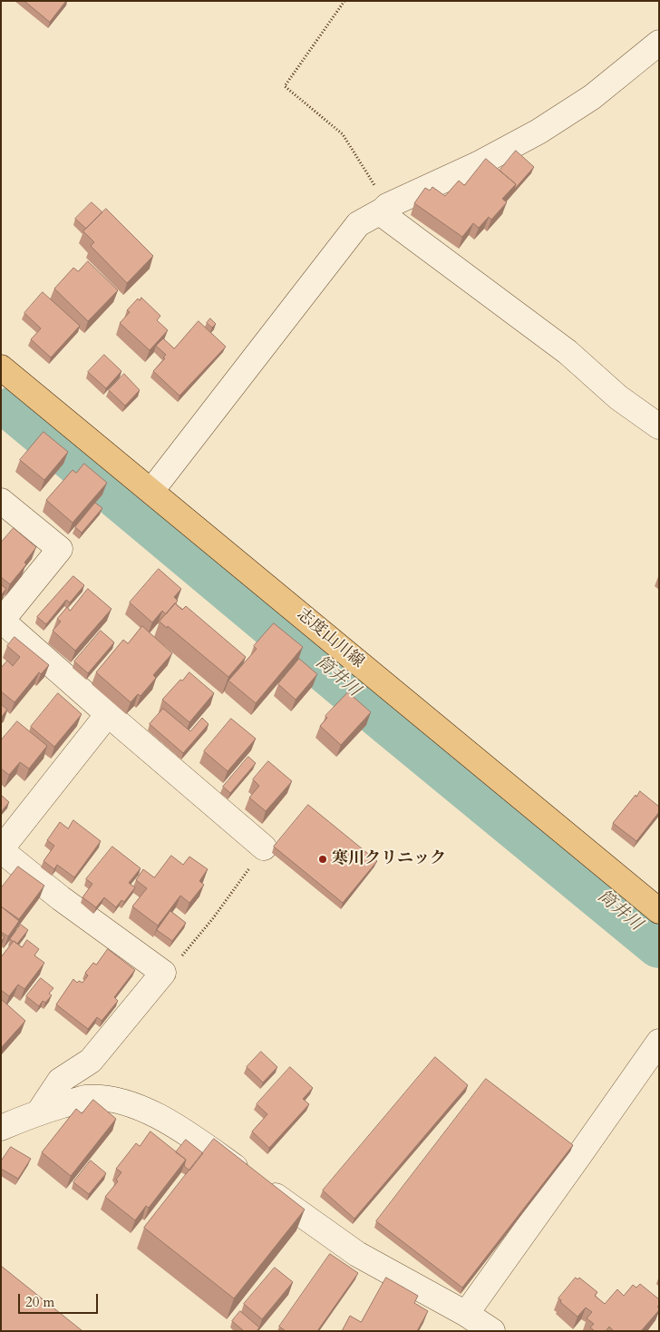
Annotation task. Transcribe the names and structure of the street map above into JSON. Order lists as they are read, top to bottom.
{
  "streets": {
    "main road": ["志度山川線"]
  },
  "water": ["筒井川"],
  "places": ["寒川クリニック"],
  "scale_bar": "20 m"
}
